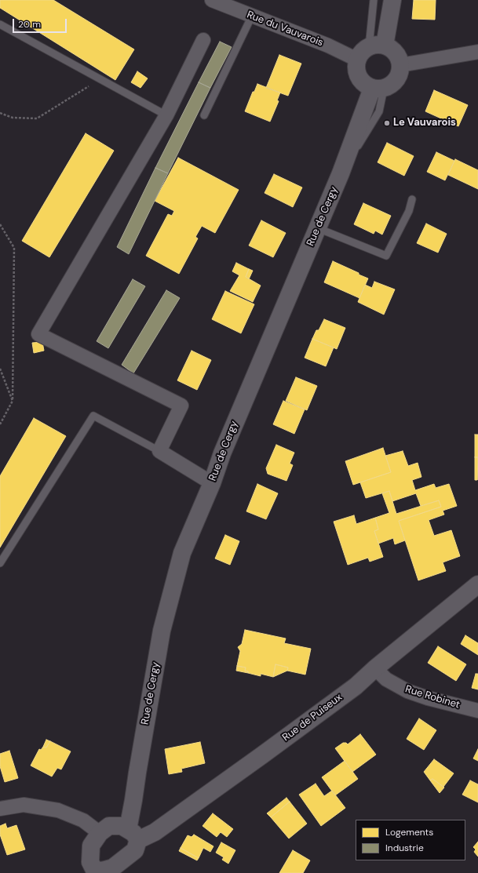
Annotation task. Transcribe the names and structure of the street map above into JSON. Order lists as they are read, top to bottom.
{
  "streets": {
    "street": [
      "Rue du Vauvarois",
      "Rue de Cergy",
      "Rue Robinet",
      "Rue de Puiseux"
    ]
  },
  "crossings": [
    ["Rue du Vauvarois", "Rue de Cergy"],
    ["Rue de Cergy", "Rue de Puiseux"],
    ["Rue Robinet", "Rue de Puiseux"]
  ],
  "places": ["Le Vauvarois"],
  "legend": ["Logements", "Industrie"],
  "scale_bar": "20 m"
}
